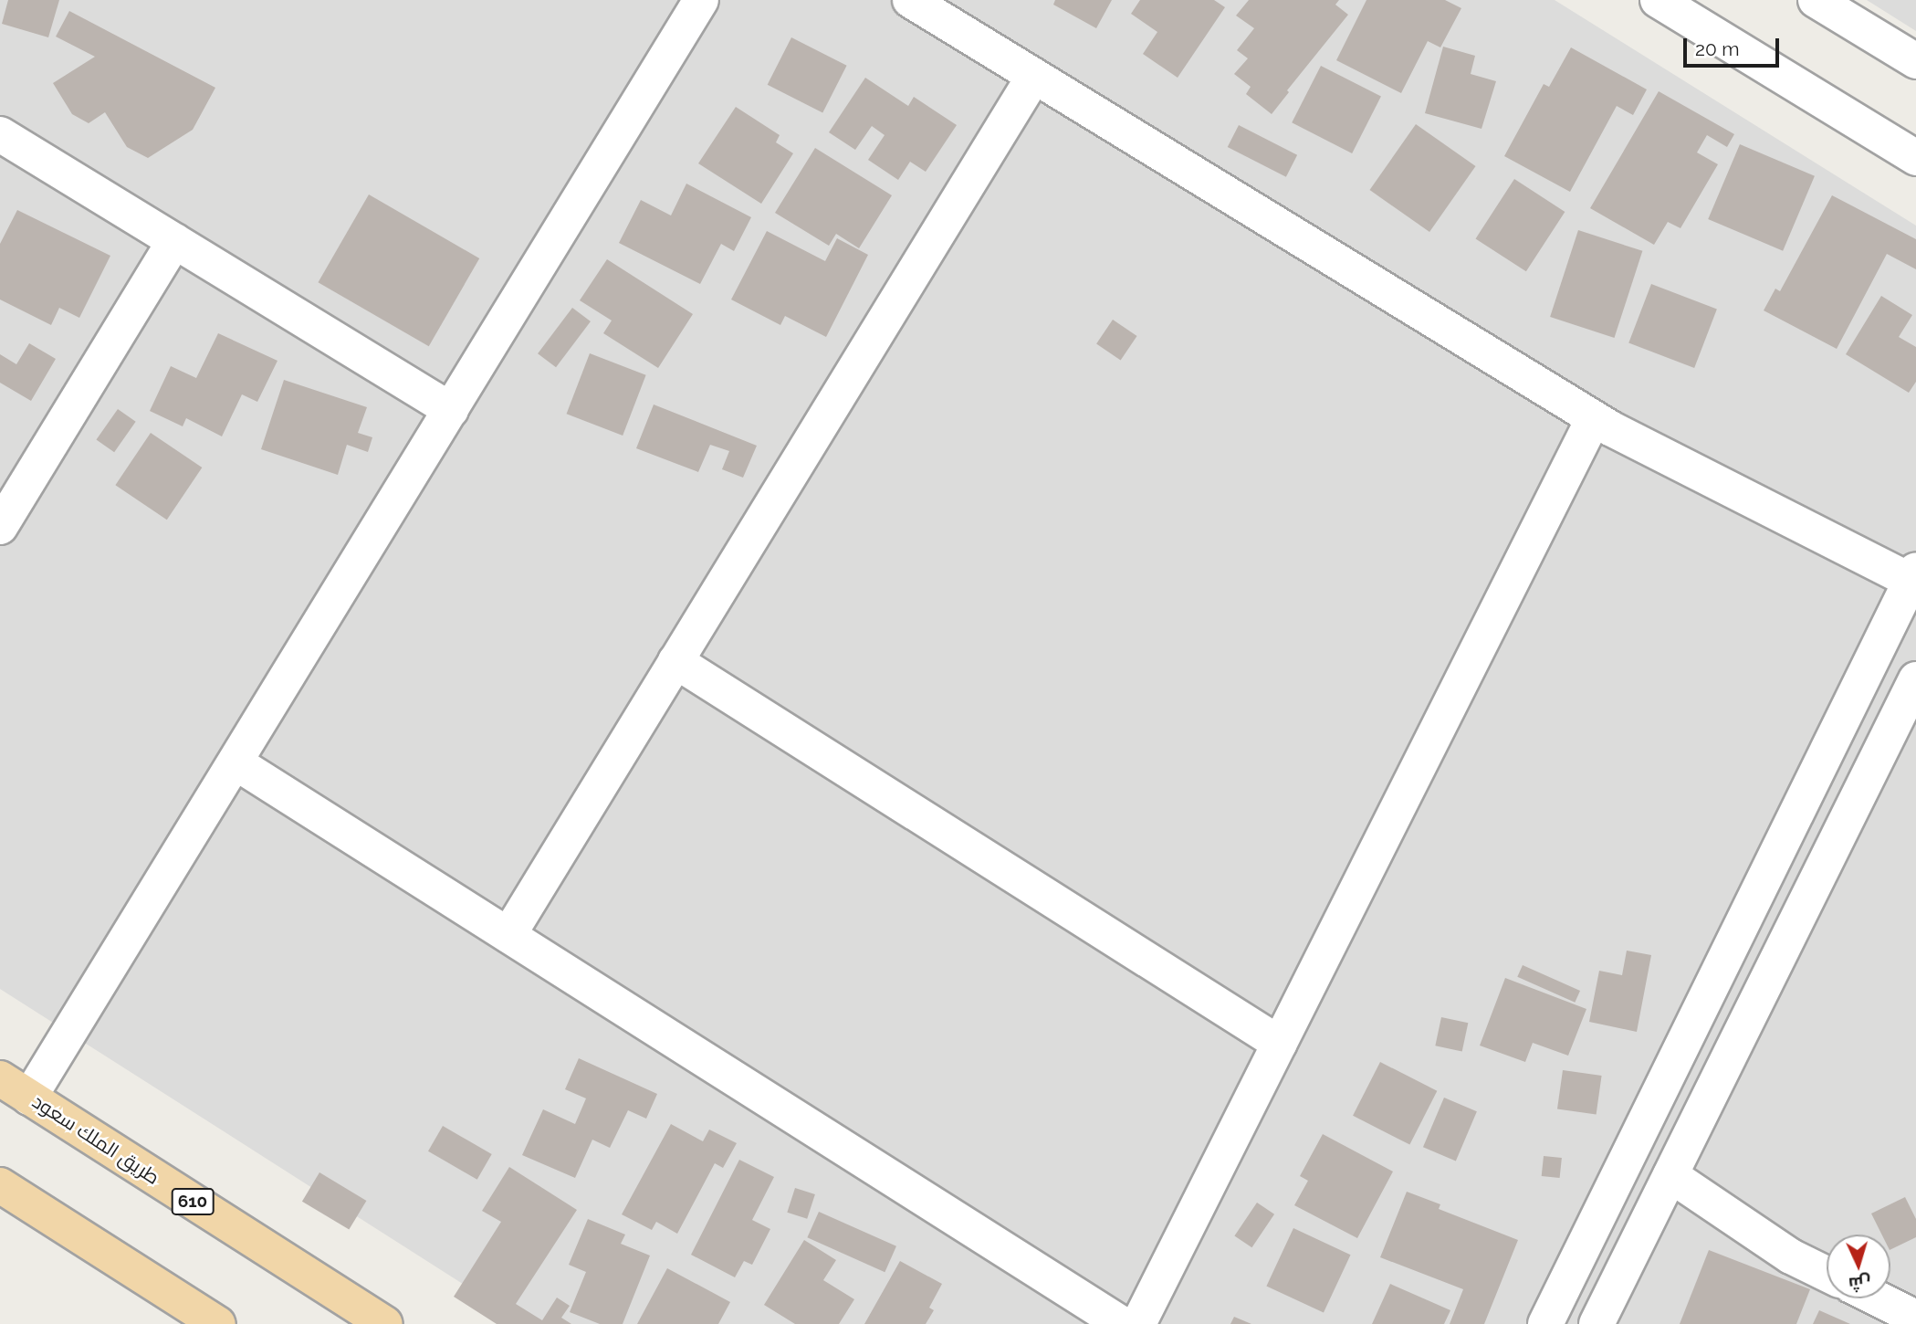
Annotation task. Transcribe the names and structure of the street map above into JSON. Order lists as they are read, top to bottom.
{
  "streets": {
    "main road": ["طريق الملك سعود", "610"]
  },
  "scale_bar": "20 m",
  "north": "bottom"
}
